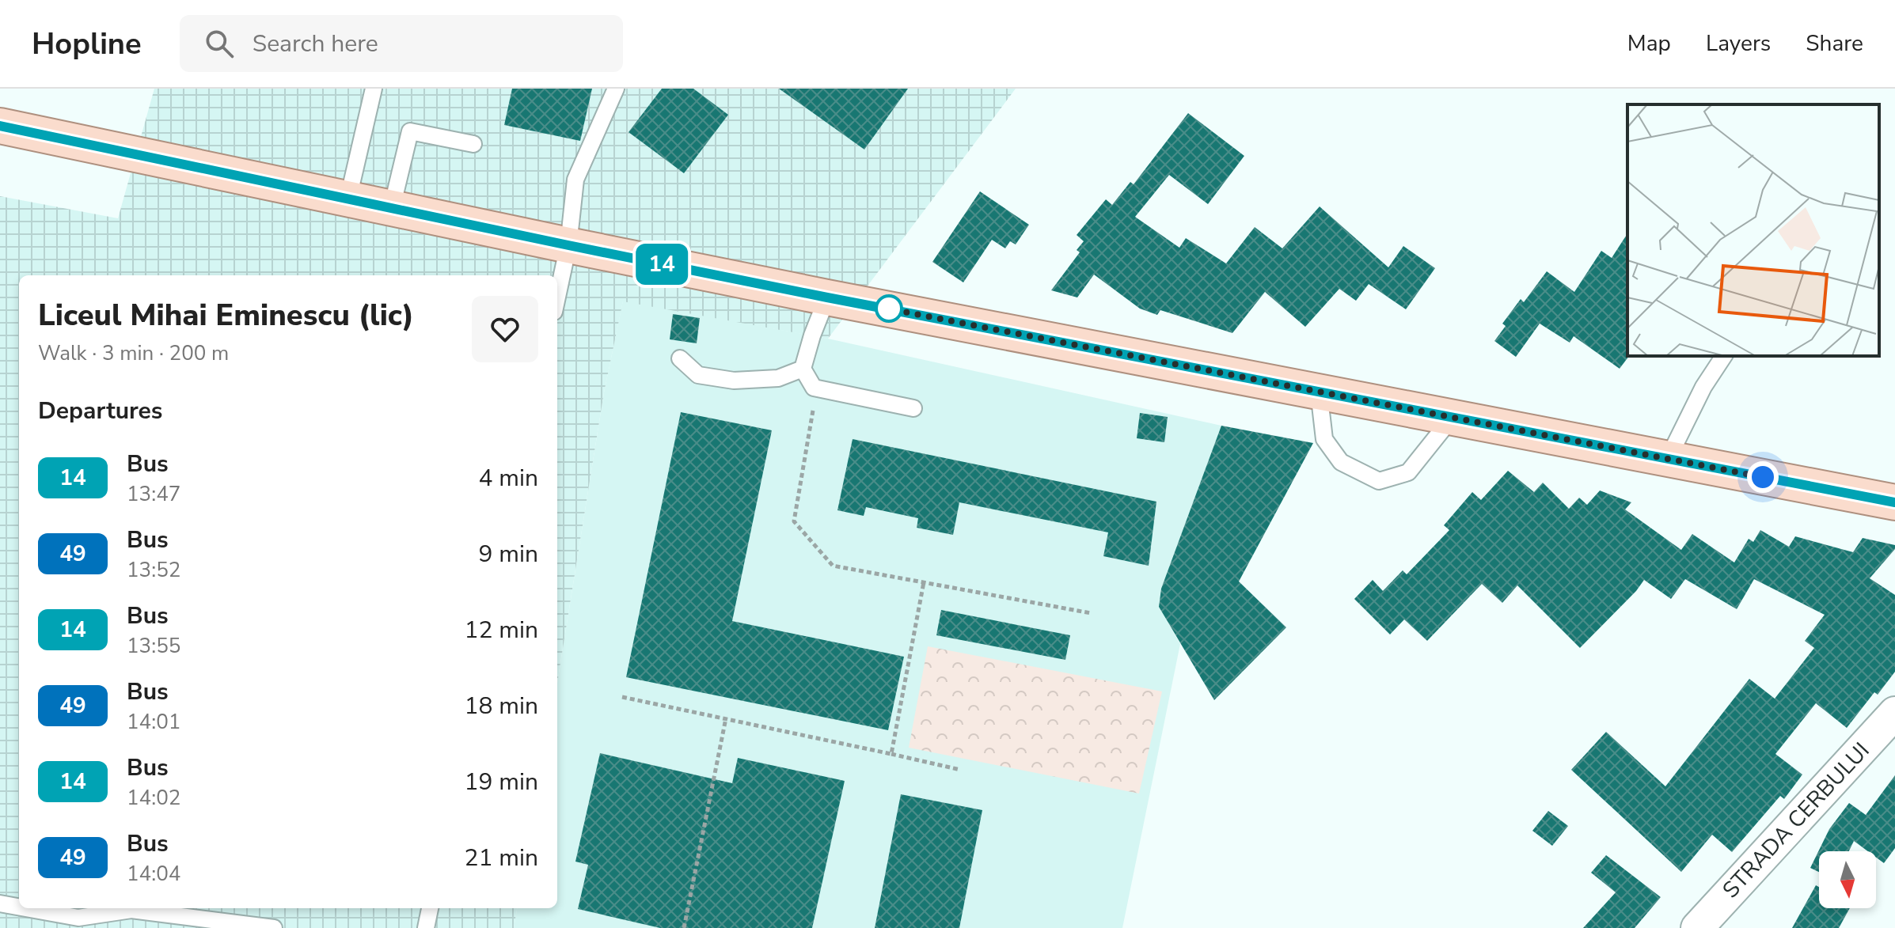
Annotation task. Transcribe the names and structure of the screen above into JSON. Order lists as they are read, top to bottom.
{
  "streets": {
    "street": ["STRADA CERBULUI"]
  },
  "lines": ["bus line 14"],
  "north": "bottom",
  "page": {
    "header": "Hopline",
    "search": "Search here",
    "nav": ["Map", "Layers", "Share"],
    "on_map": "14",
    "heading": [
      ["Liceul Mihai Eminescu (lic)", "Walk · 3 min · 200 m"],
      "Departures"
    ],
    "list": [
      {
        "mark": "14",
        "name": "Bus",
        "note": "13:47",
        "value": "4 min"
      },
      {
        "mark": "49",
        "name": "Bus",
        "note": "13:52",
        "value": "9 min"
      },
      {
        "mark": "14",
        "name": "Bus",
        "note": "13:55",
        "value": "12 min"
      },
      {
        "mark": "49",
        "name": "Bus",
        "note": "14:01",
        "value": "18 min"
      },
      {
        "mark": "14",
        "name": "Bus",
        "note": "14:02",
        "value": "19 min"
      },
      {
        "mark": "49",
        "name": "Bus",
        "note": "14:04",
        "value": "21 min"
      }
    ]
  }
}
